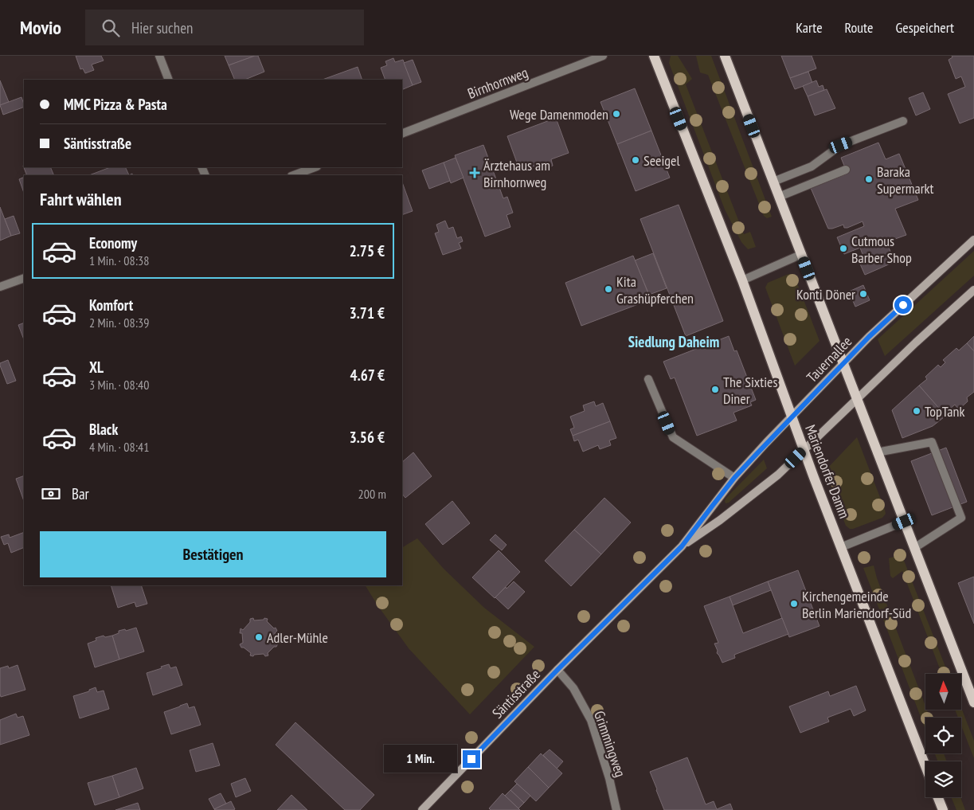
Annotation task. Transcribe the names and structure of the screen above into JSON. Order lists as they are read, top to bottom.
{
  "streets": {
    "main road": ["Mariendorfer Damm"],
    "street": [
      "Birnhornweg",
      "Tauernallee",
      "Säntisstraße",
      "Grimmingweg"
    ]
  },
  "crossings": [
    ["Tauernallee", "Mariendorfer Damm"],
    ["Tauernallee", "Säntisstraße"],
    ["Mariendorfer Damm", "Säntisstraße"],
    ["Säntisstraße", "Grimmingweg"]
  ],
  "districts": ["Siedlung Daheim"],
  "places": {
    "other": [
      "Wege Damenmoden",
      "Seeigel",
      "Baraka Supermarkt",
      "Cutmous Barber Shop",
      "Kita Grashüpferchen",
      "Konti Döner",
      "The Sixties Diner",
      "TopTank",
      "Kirchengemeinde Berlin Mariendorf-Süd",
      "Adler-Mühle"
    ],
    "health": ["Ärztehaus am Birnhornweg"]
  },
  "north": "top",
  "page": {
    "header": "Movio",
    "search": "Hier suchen",
    "nav": ["Karte", "Route", "Gespeichert"],
    "banner": ["MMC Pizza & Pasta", "Säntisstraße"],
    "heading": "Fahrt wählen",
    "list": [
      {
        "name": "Economy",
        "note": "1 Min. · 08:38",
        "value": "2.75 €"
      },
      {
        "name": "Komfort",
        "note": "2 Min. · 08:39",
        "value": "3.71 €"
      },
      {
        "name": "XL",
        "note": "3 Min. · 08:40",
        "value": "4.67 €"
      },
      {
        "name": "Black",
        "note": "4 Min. · 08:41",
        "value": "3.56 €"
      }
    ],
    "pay": ["Bar", "200 m"],
    "buttons": "Bestätigen",
    "bubble": "1 Min."
  }
}
